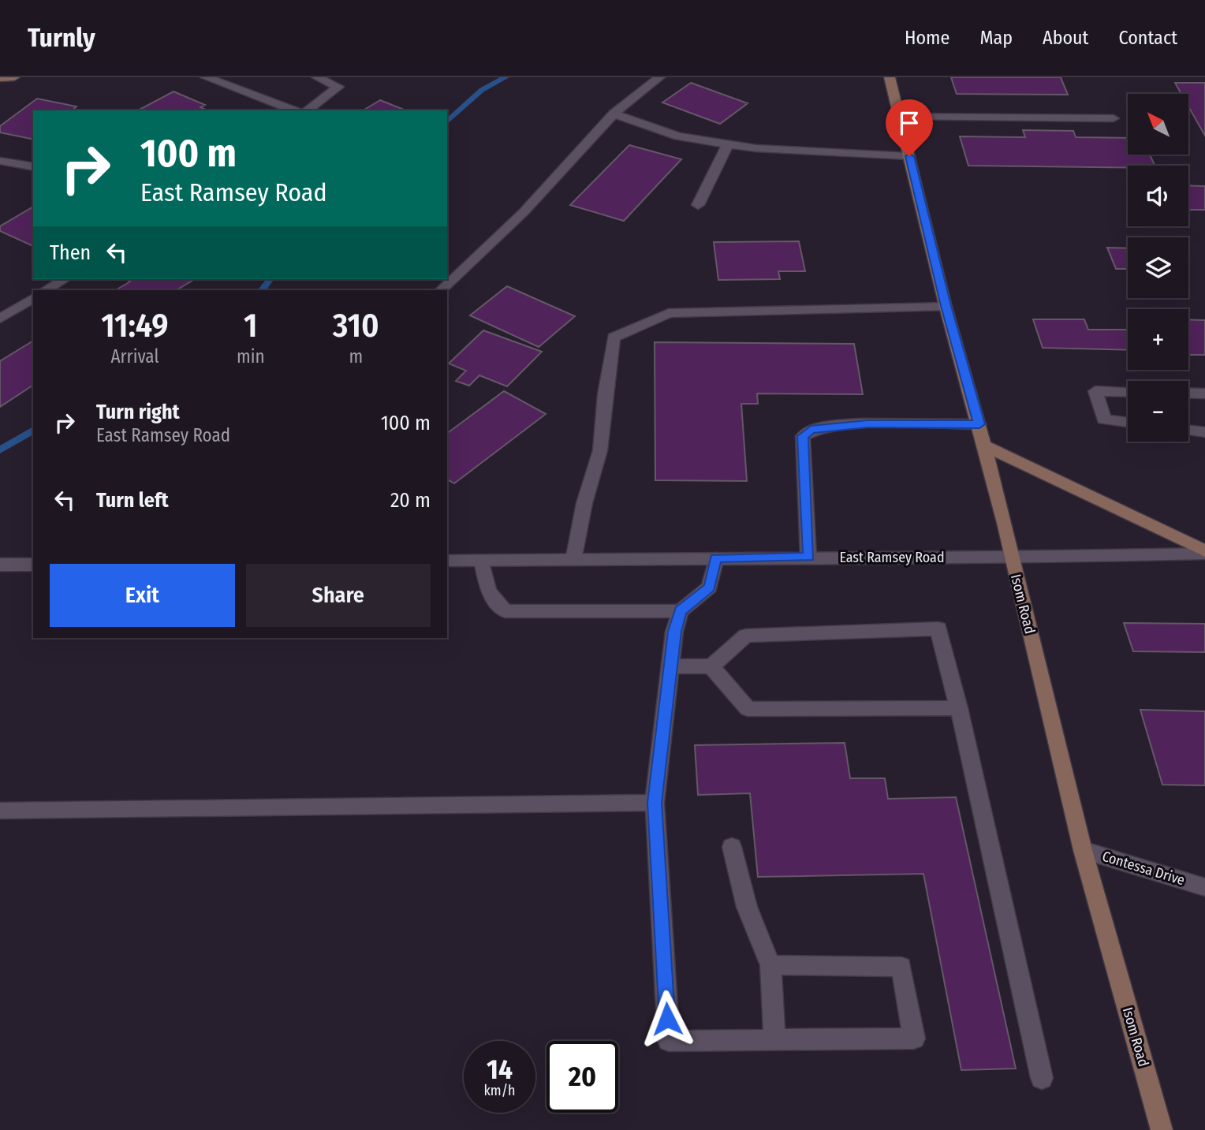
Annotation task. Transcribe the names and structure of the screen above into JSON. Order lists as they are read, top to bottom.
{
  "streets": {
    "street": ["East Ramsey Road", "Isom Road", "Contessa Drive"]
  },
  "crossings": [
    ["East Ramsey Road", "Isom Road"],
    ["Isom Road", "Contessa Drive"]
  ],
  "north": "top left",
  "page": {
    "header": "Turnly",
    "nav": [
      "Home",
      "Map",
      "About",
      "Contact"
    ],
    "map_buttons": ["+", "−"],
    "turn": ["100 m", "East Ramsey Road"],
    "then": "Then",
    "eta": [
      "11:49",
      "Arrival",
      "1",
      "min",
      "310",
      "m"
    ],
    "list": [
      {
        "name": "Turn right",
        "note": "East Ramsey Road",
        "value": "100 m"
      },
      {
        "name": "Turn left",
        "value": "20 m"
      }
    ],
    "buttons": ["Exit", "Share"],
    "speed": "14 km/h",
    "limit": "20"
  }
}
